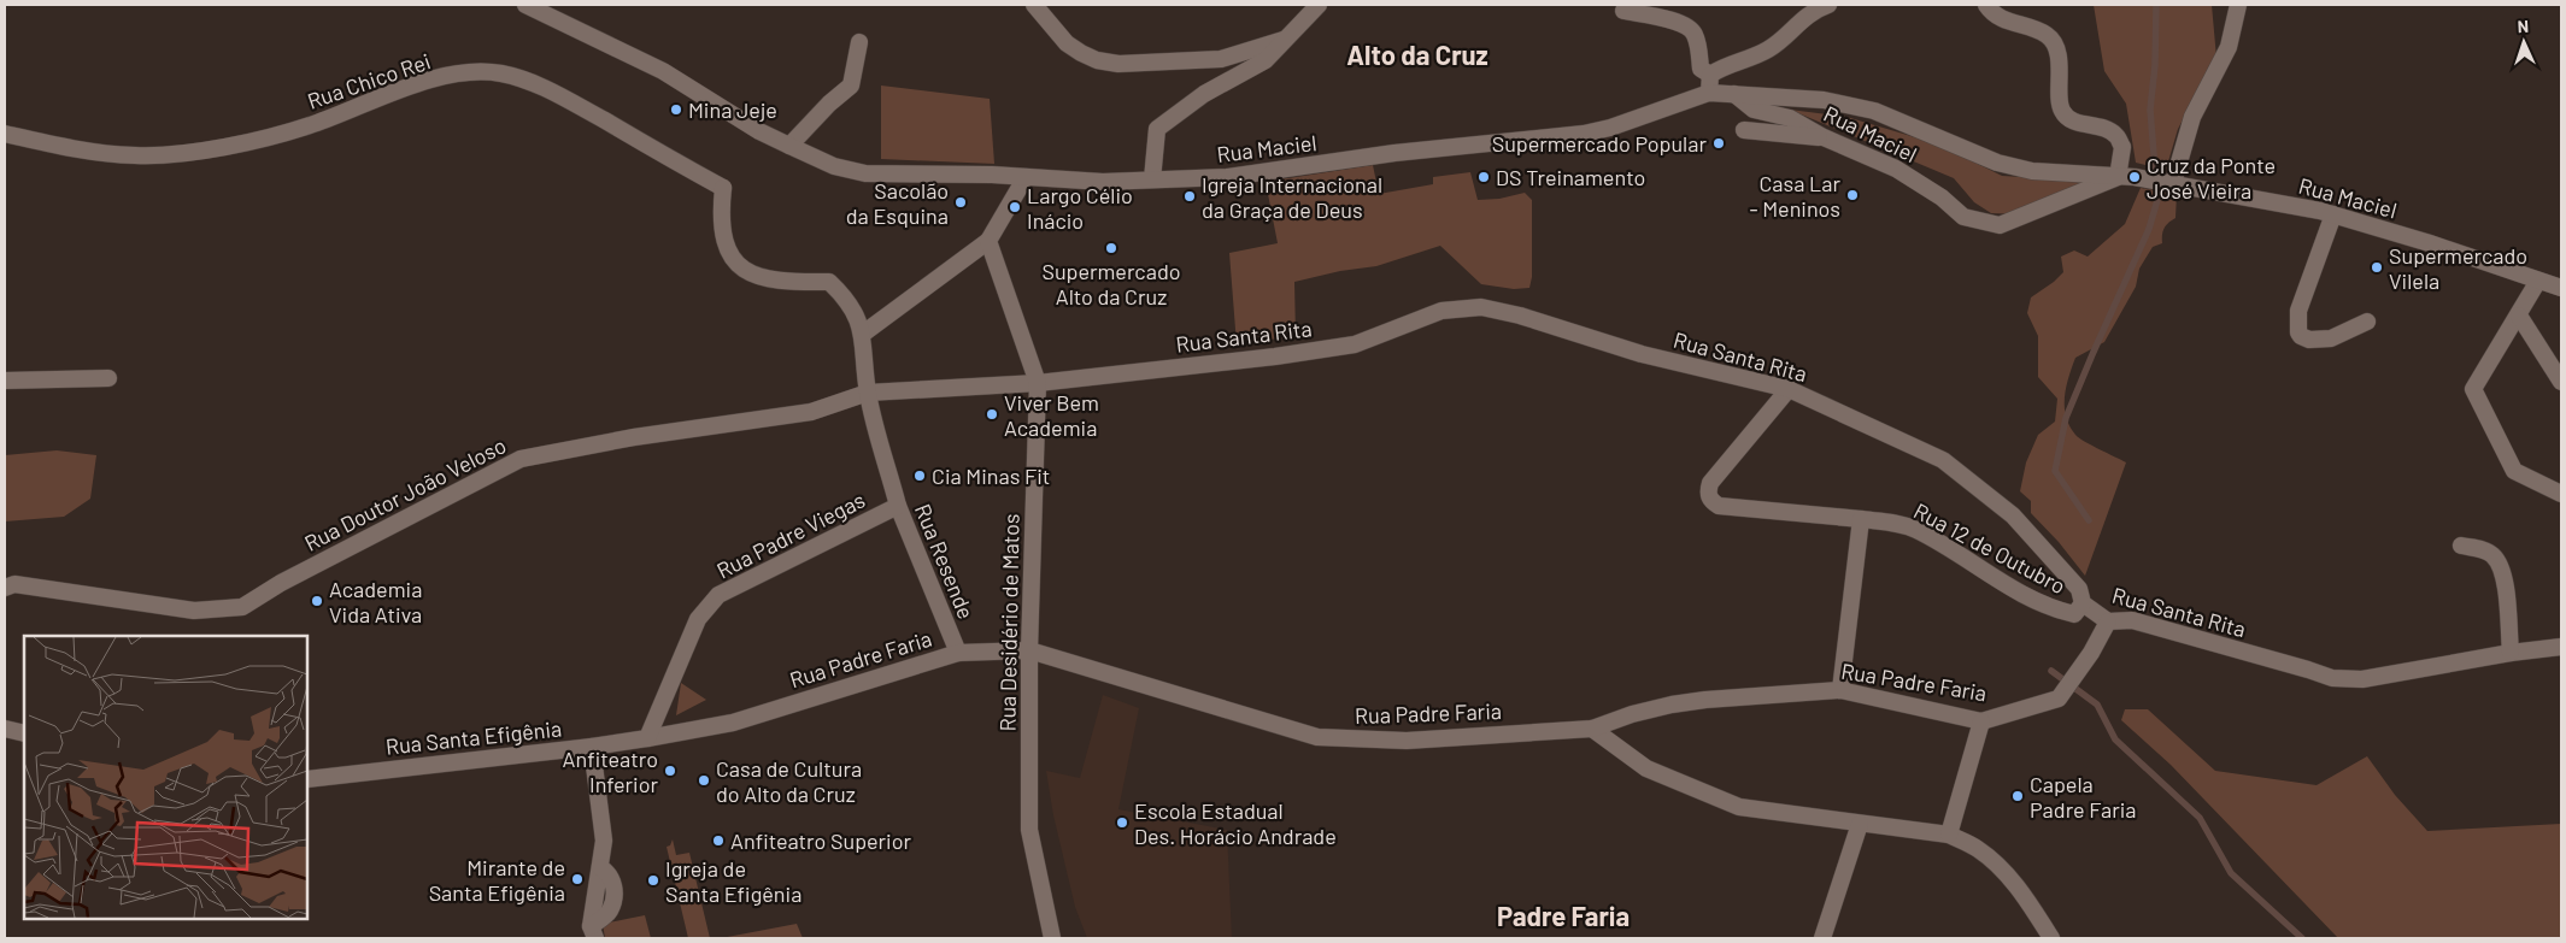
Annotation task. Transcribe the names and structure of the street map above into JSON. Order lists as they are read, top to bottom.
{
  "streets": {
    "street": [
      "Rua Chico Rei",
      "Rua Maciel",
      "Rua Santa Rita",
      "Rua Doutor João Veloso",
      "Rua Padre Viegas",
      "Rua 12 de Outubro",
      "Rua Resende",
      "Rua Desidério de Matos",
      "Rua Padre Faria",
      "Rua Santa Efigênia"
    ]
  },
  "crossings": [
    ["Rua Chico Rei", "Rua Resende"],
    ["Rua Santa Rita", "Rua Doutor João Veloso"],
    ["Rua Santa Rita", "Rua 12 de Outubro"],
    ["Rua Santa Rita", "Rua Resende"],
    ["Rua Santa Rita", "Rua Desidério de Matos"],
    ["Rua Santa Rita", "Rua Padre Faria"],
    ["Rua Doutor João Veloso", "Rua Resende"],
    ["Rua Padre Viegas", "Rua Resende"],
    ["Rua Padre Viegas", "Rua Padre Faria"],
    ["Rua Padre Viegas", "Rua Santa Efigênia"],
    ["Rua Resende", "Rua Padre Faria"],
    ["Rua Desidério de Matos", "Rua Padre Faria"],
    ["Rua Padre Faria", "Rua Santa Efigênia"]
  ],
  "districts": ["Alto da Cruz", "Padre Faria"],
  "places": [
    "Mina Jeje",
    "Supermercado Popular",
    "DS Treinamento",
    "Cruz da Ponte José Vieira",
    "Casa Lar - Meninos",
    "Igreja Internacional da Graça de Deus",
    "Sacolão da Esquina",
    "Largo Célio Inácio",
    "Supermercado Alto da Cruz",
    "Supermercado Vilela",
    "Viver Bem Academia",
    "Cia Minas Fit",
    "Academia Vida Ativa",
    "Anfiteatro Inferior",
    "Casa de Cultura do Alto da Cruz",
    "Capela Padre Faria",
    "Escola Estadual Des. Horácio Andrade",
    "Anfiteatro Superior",
    "Mirante de Santa Efigênia",
    "Igreja de Santa Efigênia"
  ],
  "north": "top"
}
